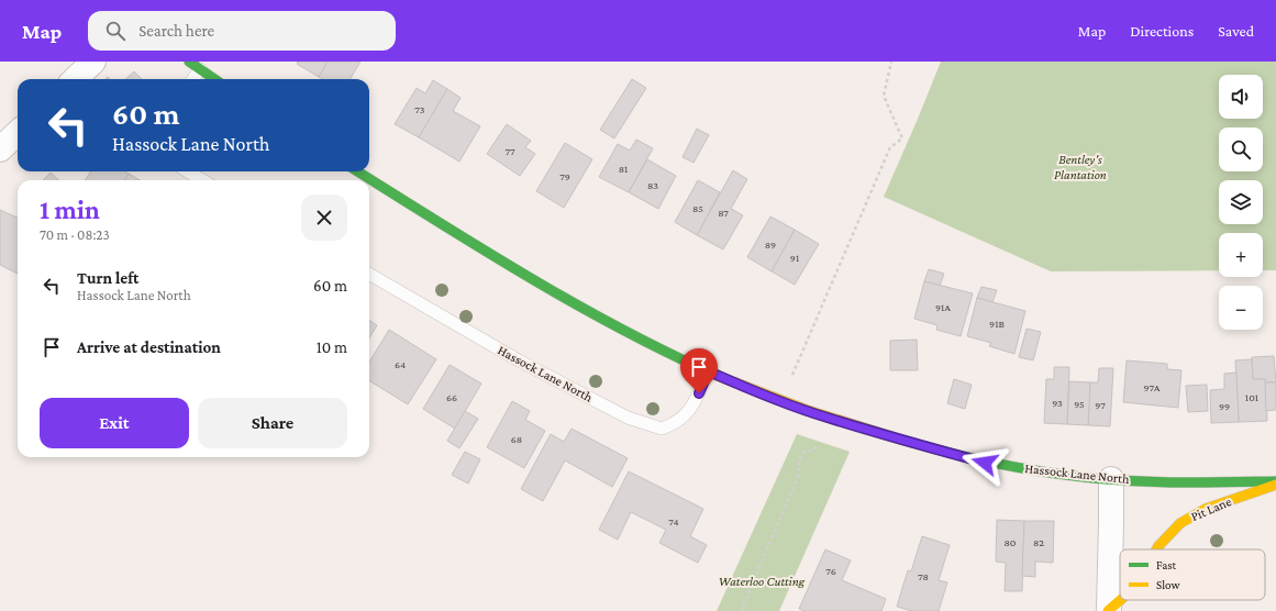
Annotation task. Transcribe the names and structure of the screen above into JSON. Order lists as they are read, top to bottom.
{
  "streets": {
    "main road": ["Hassock Lane North", "Pit Lane"]
  },
  "crossings": [
    ["Hassock Lane North", "Pit Lane"]
  ],
  "parks": ["Bentley's Plantation", "Waterloo Cutting"],
  "house_numbers": [
    "73",
    "77",
    "81",
    "79",
    "83",
    "85",
    "87",
    "89",
    "91",
    "91A",
    "91B",
    "64",
    "97A",
    "66",
    "101",
    "93",
    "95",
    "97",
    "99",
    "68",
    "74",
    "80",
    "82",
    "76",
    "78"
  ],
  "legend": ["Fast", "Slow"],
  "page": {
    "header": "Map",
    "search": "Search here",
    "nav": ["Map", "Directions", "Saved"],
    "map_buttons": ["+", "−"],
    "turn": ["60 m", "Hassock Lane North"],
    "heading": ["1 min", "70 m · 08:23"],
    "list": [
      {
        "name": "Turn left",
        "note": "Hassock Lane North",
        "value": "60 m"
      },
      {
        "name": "Arrive at destination",
        "value": "10 m"
      }
    ],
    "buttons": ["Exit", "Share"]
  }
}
